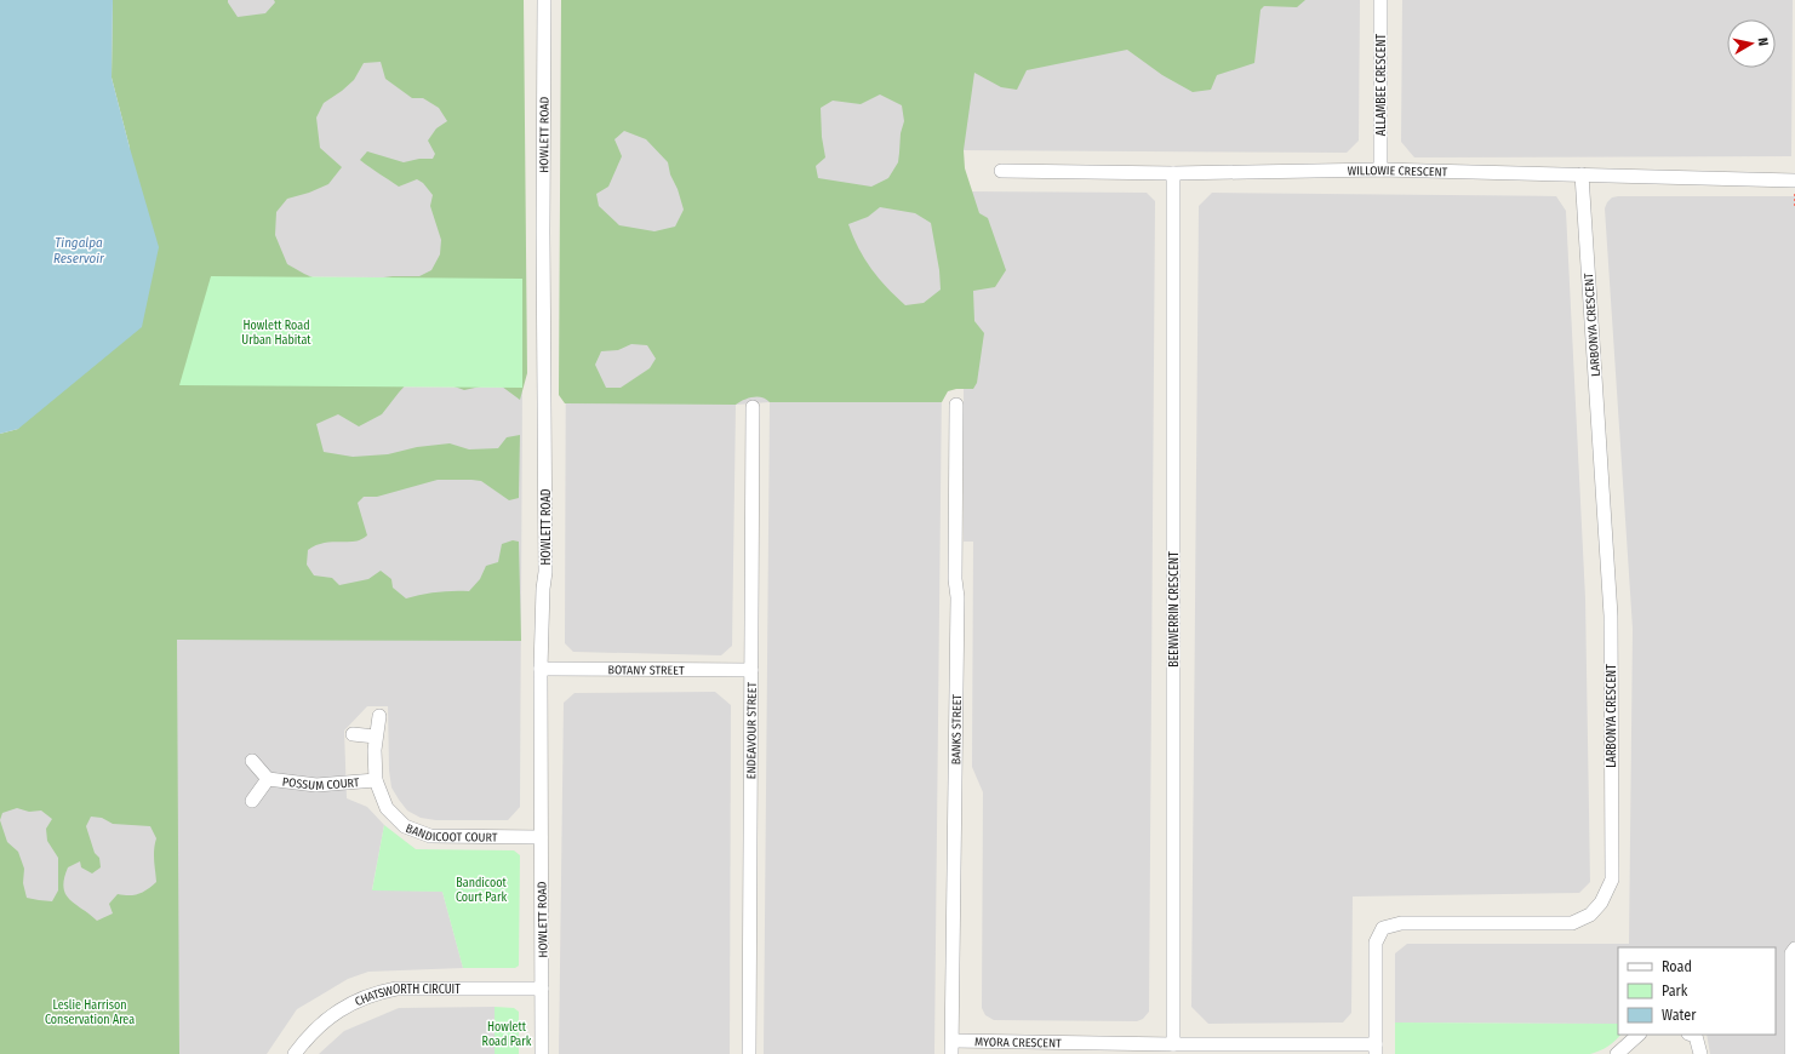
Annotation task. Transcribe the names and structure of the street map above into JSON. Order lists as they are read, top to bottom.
{
  "streets": {
    "street": [
      "ALLAMBEE CRESCENT",
      "HOWLETT ROAD",
      "WILLOWIE CRESCENT",
      "LARBONYA CRESCENT",
      "BEENWERRIN CRESCENT",
      "BOTANY STREET",
      "BANKS STREET",
      "ENDEAVOUR STREET",
      "POSSUM COURT",
      "BANDICOOT COURT",
      "CHATSWORTH CIRCUIT",
      "MYORA CRESCENT"
    ]
  },
  "crossings": [
    ["ALLAMBEE CRESCENT", "WILLOWIE CRESCENT"],
    ["HOWLETT ROAD", "BOTANY STREET"],
    ["HOWLETT ROAD", "BANDICOOT COURT"],
    ["HOWLETT ROAD", "CHATSWORTH CIRCUIT"],
    ["WILLOWIE CRESCENT", "LARBONYA CRESCENT"],
    ["WILLOWIE CRESCENT", "BEENWERRIN CRESCENT"],
    ["LARBONYA CRESCENT", "MYORA CRESCENT"],
    ["BEENWERRIN CRESCENT", "MYORA CRESCENT"],
    ["BOTANY STREET", "ENDEAVOUR STREET"],
    ["BANKS STREET", "MYORA CRESCENT"],
    ["POSSUM COURT", "BANDICOOT COURT"]
  ],
  "water": ["Tingalpa Reservoir"],
  "parks": [
    "Howlett Road Urban Habitat",
    "Bandicoot Court Park",
    "Leslie Harrison Conservation Area",
    "Howlett Road Park"
  ],
  "legend": ["Road", "Park", "Water"],
  "north": "right"
}
